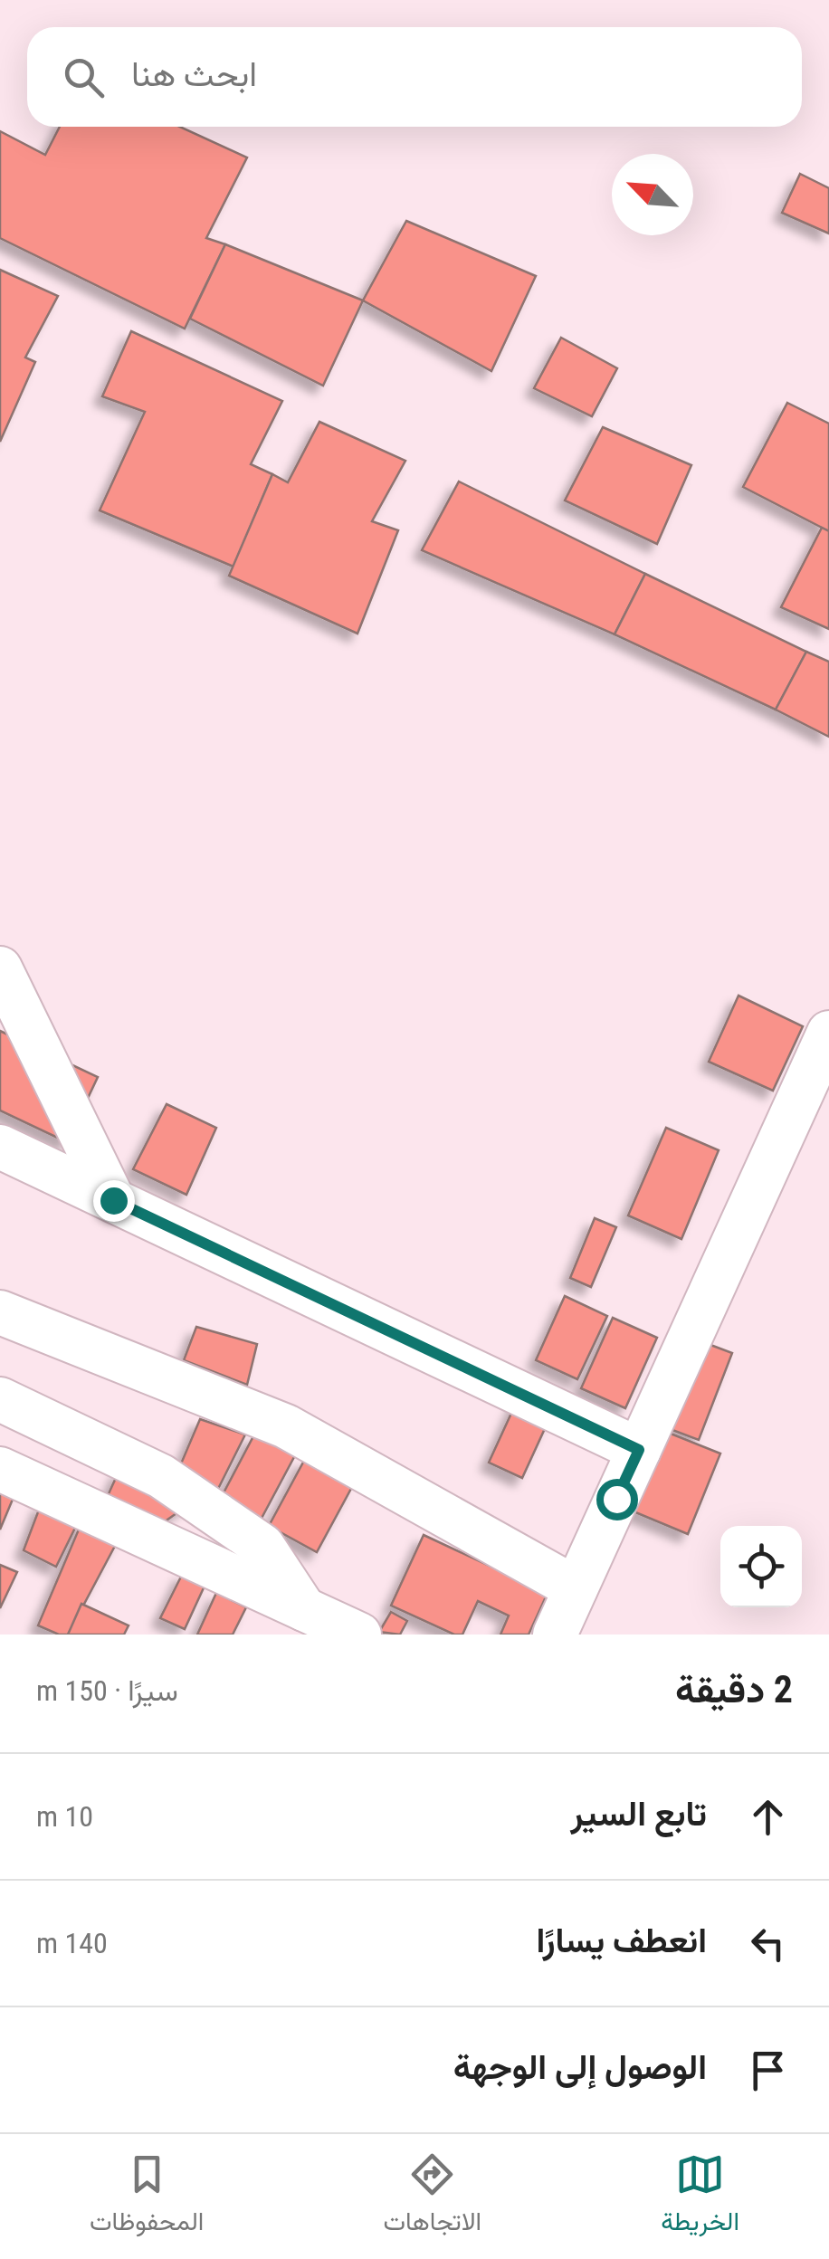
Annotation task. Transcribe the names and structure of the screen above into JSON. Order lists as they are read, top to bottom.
{
  "north": "top left",
  "page": {
    "search": "ابحث هنا",
    "heading": ["2 دقيقة", "سيرًا · 150 m"],
    "list": [
      ["تابع السير", "10 m"],
      ["انعطف يسارًا", "140 m"],
      "الوصول إلى الوجهة"
    ],
    "nav": ["الخريطة", "الاتجاهات", "المحفوظات"]
  }
}
